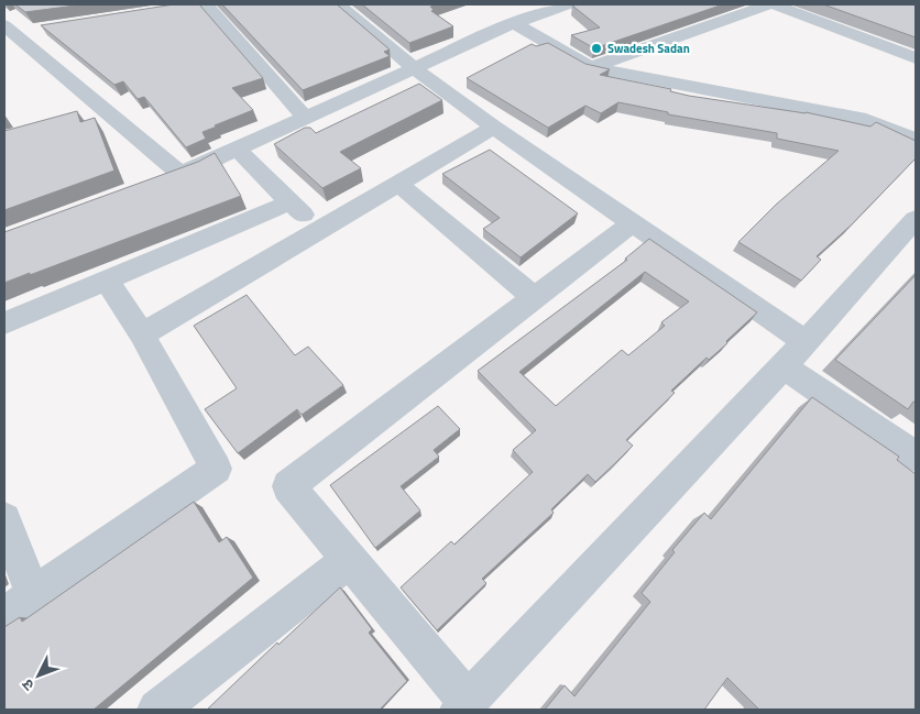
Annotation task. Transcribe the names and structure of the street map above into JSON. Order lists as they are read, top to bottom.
{
  "places": ["Swadesh Sadan"],
  "north": "bottom left"
}
